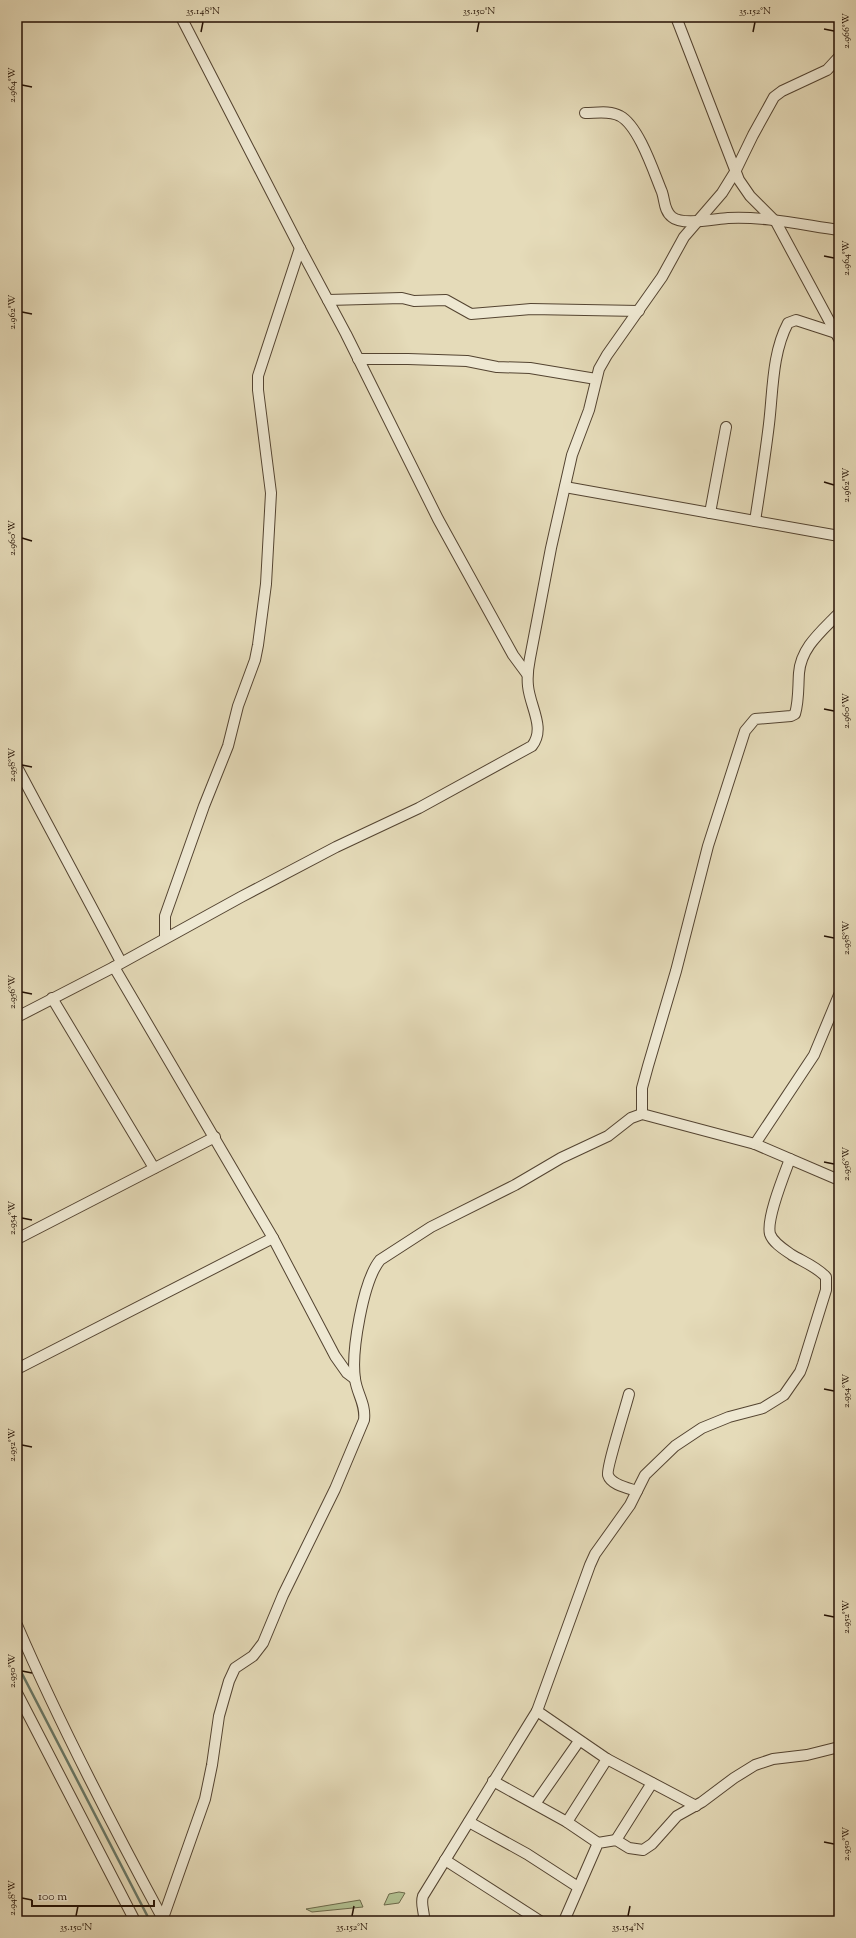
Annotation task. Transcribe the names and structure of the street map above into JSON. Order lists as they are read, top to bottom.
{
  "scale_bar": "100 m",
  "coordinates": [
    "35.148°N",
    "35.150°N",
    "35.152°N",
    "2.966°W",
    "2.964°W",
    "2.962°W",
    "2.960°W",
    "2.958°W",
    "2.956°W",
    "2.954°W",
    "2.952°W",
    "2.950°W",
    "2.948°W",
    "35.154°N"
  ]
}
